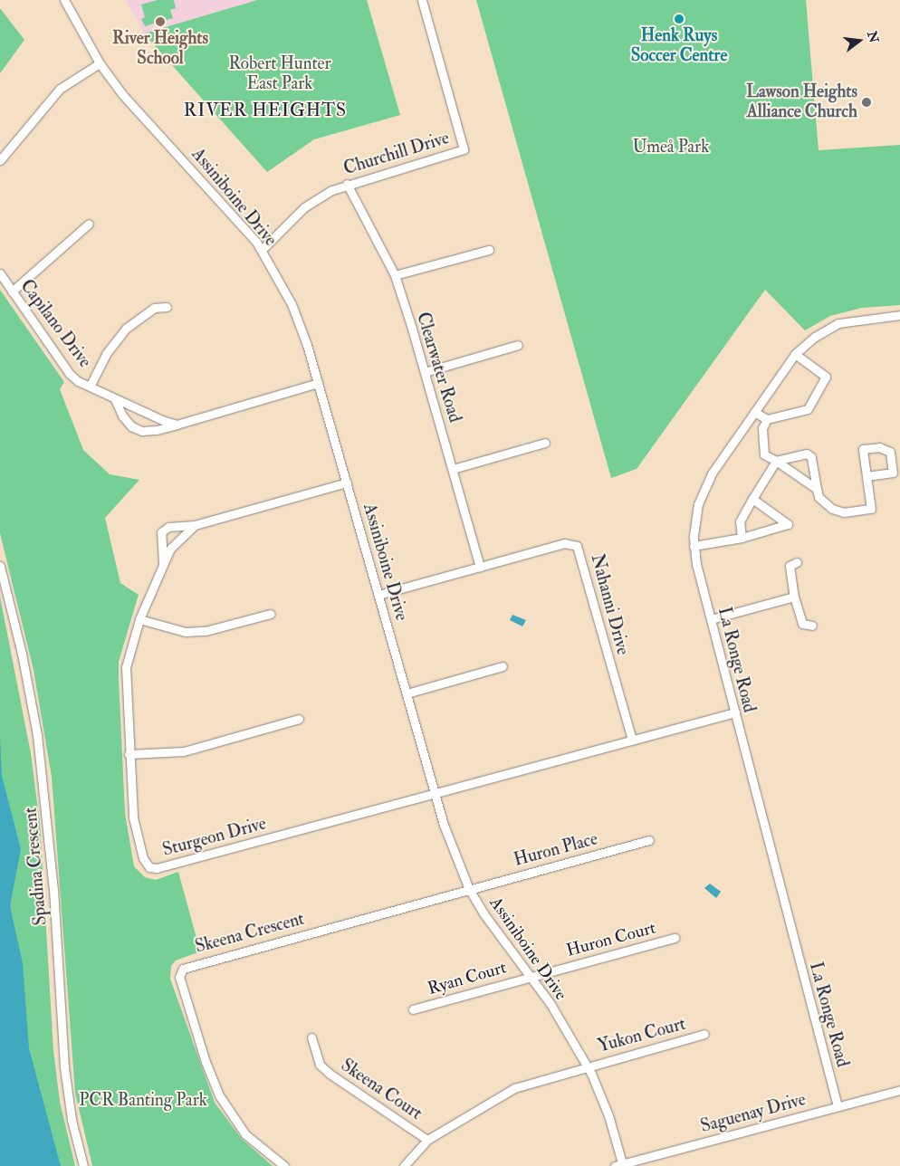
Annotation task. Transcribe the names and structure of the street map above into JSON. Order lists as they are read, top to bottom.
{
  "streets": {
    "street": [
      "Churchill Drive",
      "Assiniboine Drive",
      "Capilano Drive",
      "Clearwater Road",
      "Nahanni Drive",
      "La Ronge Road",
      "Sturgeon Drive",
      "Huron Place",
      "Spadina Crescent",
      "Skeena Crescent",
      "Huron Court",
      "Ryan Court",
      "Yukon Court",
      "Skeena Court",
      "Saguenay Drive"
    ]
  },
  "crossings": [
    ["Churchill Drive", "Assiniboine Drive"],
    ["Churchill Drive", "Clearwater Road"],
    ["Assiniboine Drive", "Nahanni Drive"],
    ["Assiniboine Drive", "Sturgeon Drive"],
    ["Assiniboine Drive", "Huron Place"],
    ["Assiniboine Drive", "Skeena Crescent"],
    ["Assiniboine Drive", "Huron Court"],
    ["Assiniboine Drive", "Ryan Court"],
    ["Assiniboine Drive", "Yukon Court"],
    ["Assiniboine Drive", "Saguenay Drive"],
    ["Clearwater Road", "Nahanni Drive"],
    ["La Ronge Road", "Saguenay Drive"],
    ["Huron Place", "Skeena Crescent"],
    ["Huron Court", "Ryan Court"]
  ],
  "districts": ["RIVER HEIGHTS"],
  "parks": ["Robert Hunter East Park", "Umeå Park", "PCR Banting Park"],
  "places": ["Henk Ruys Soccer Centre", "River Heights School", "Lawson Heights Alliance Church"],
  "north": "right"
}
